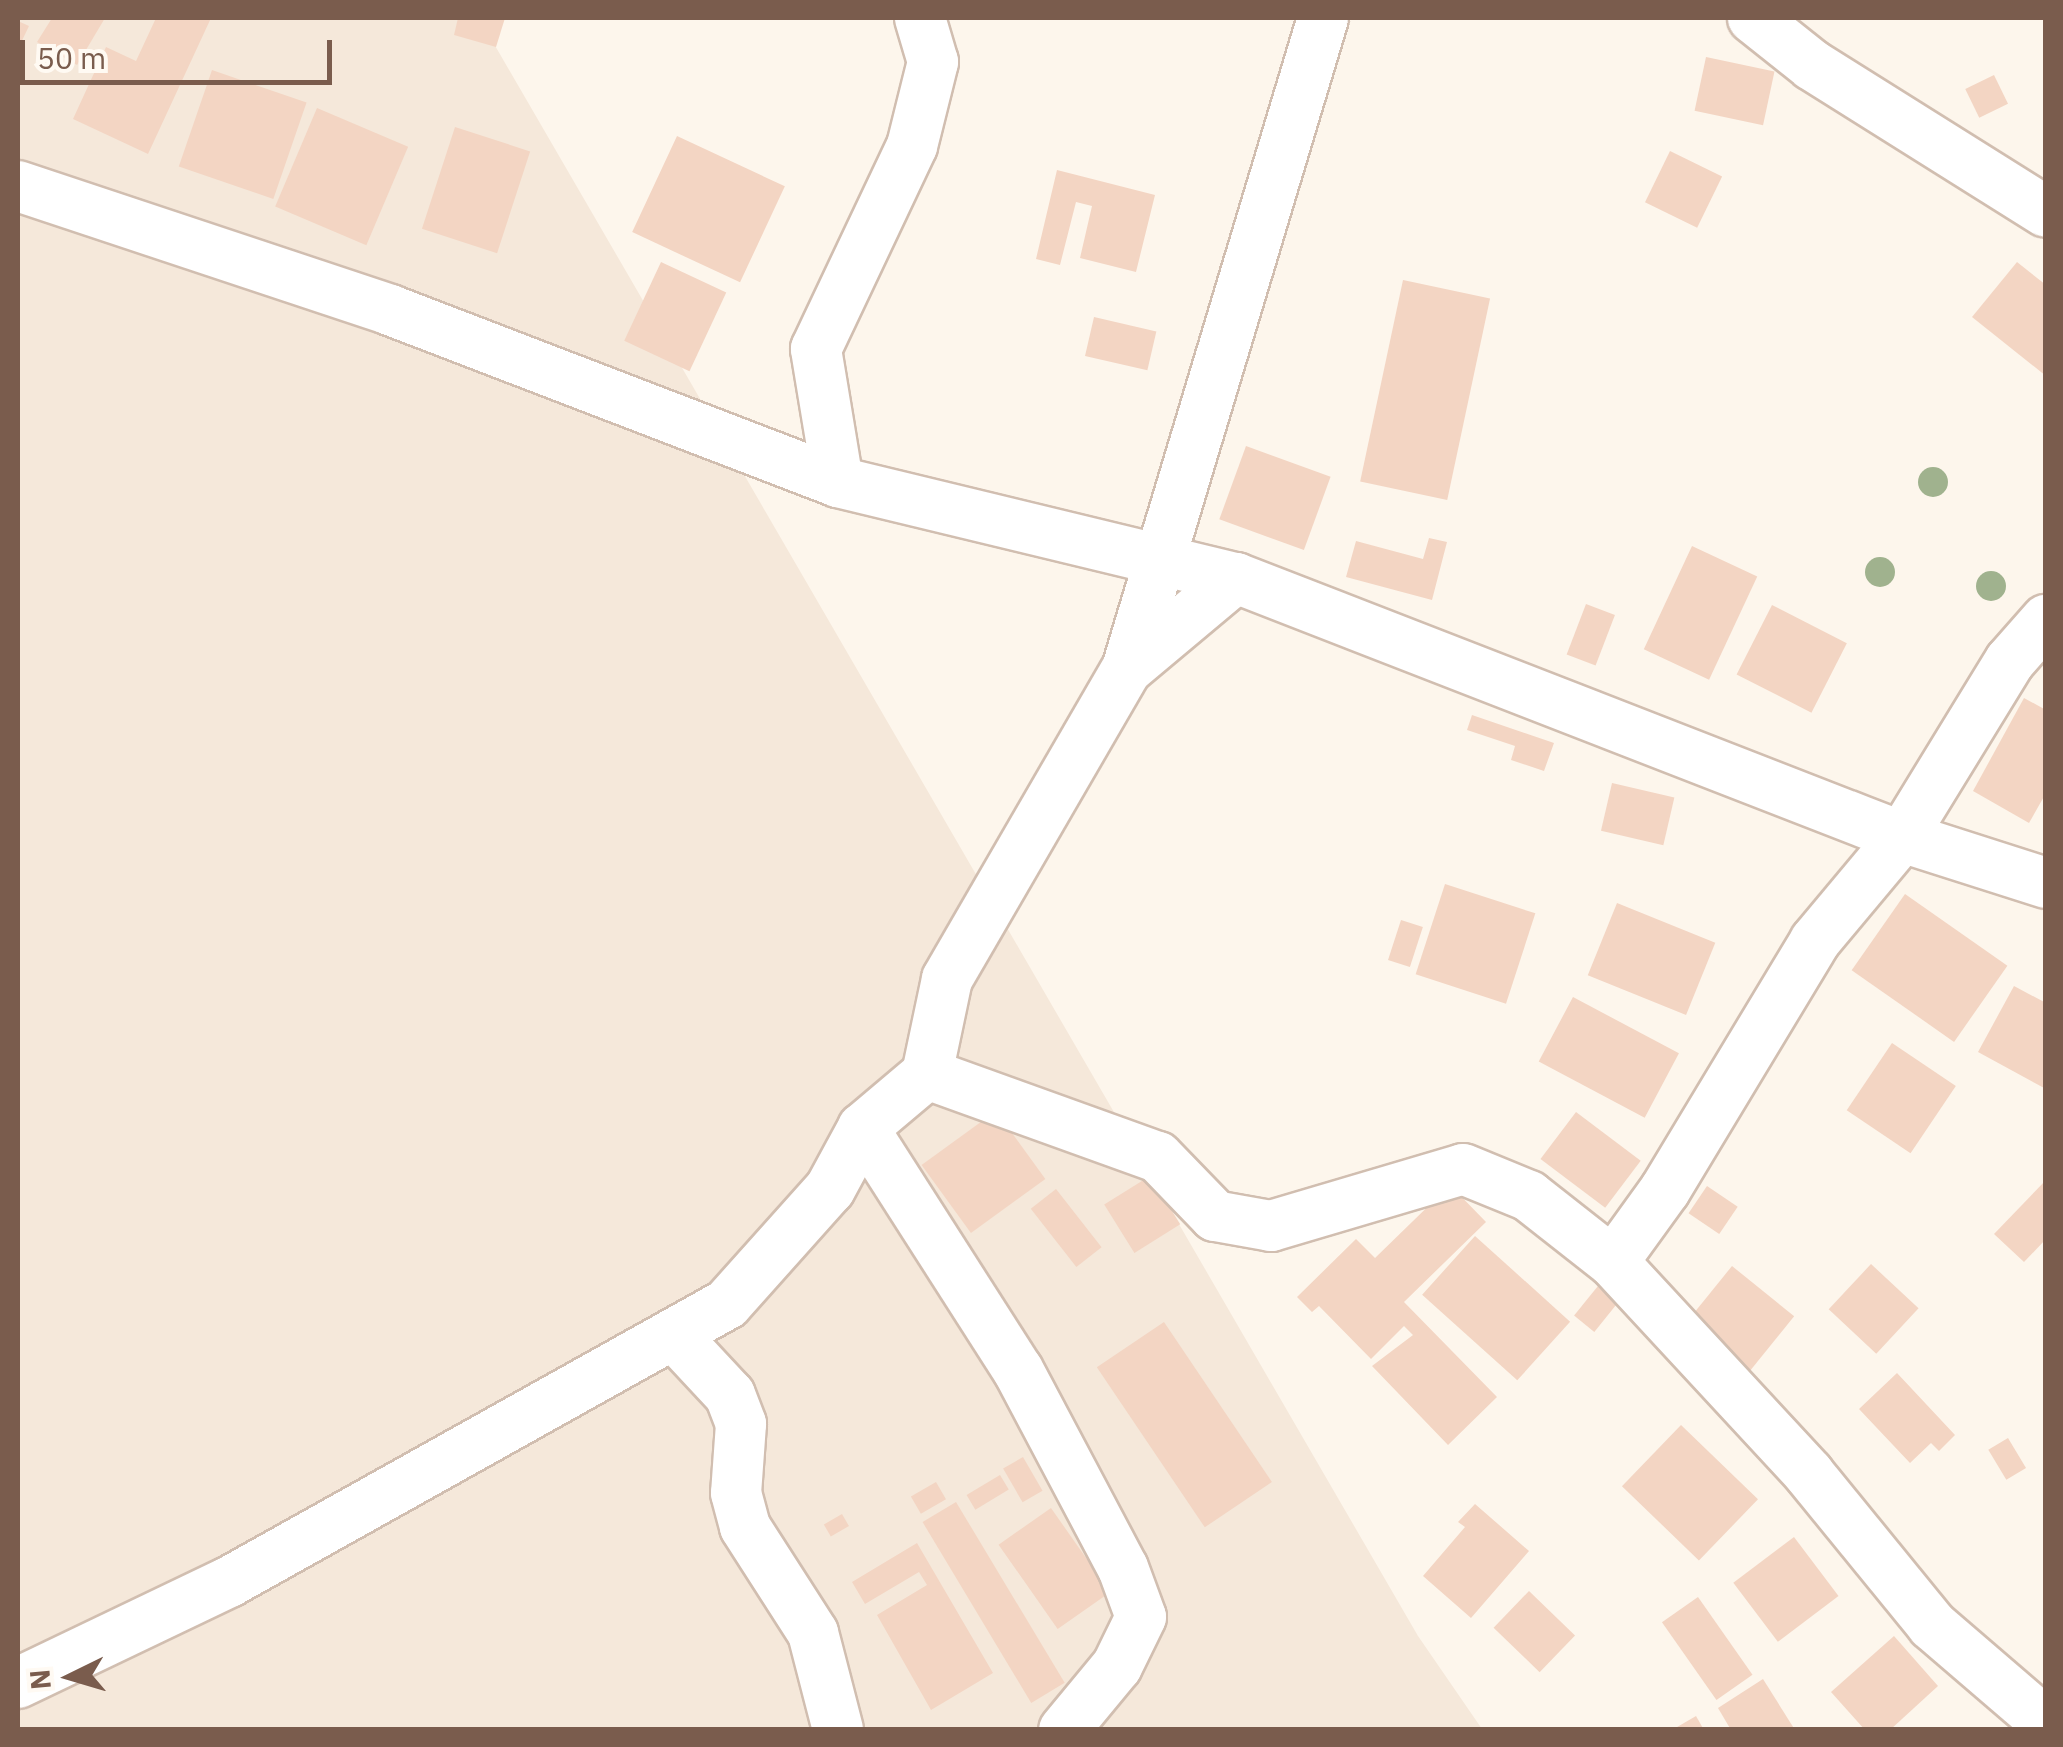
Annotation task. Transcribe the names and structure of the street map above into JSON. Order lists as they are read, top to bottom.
{
  "scale_bar": "50 m",
  "north": "left"
}
